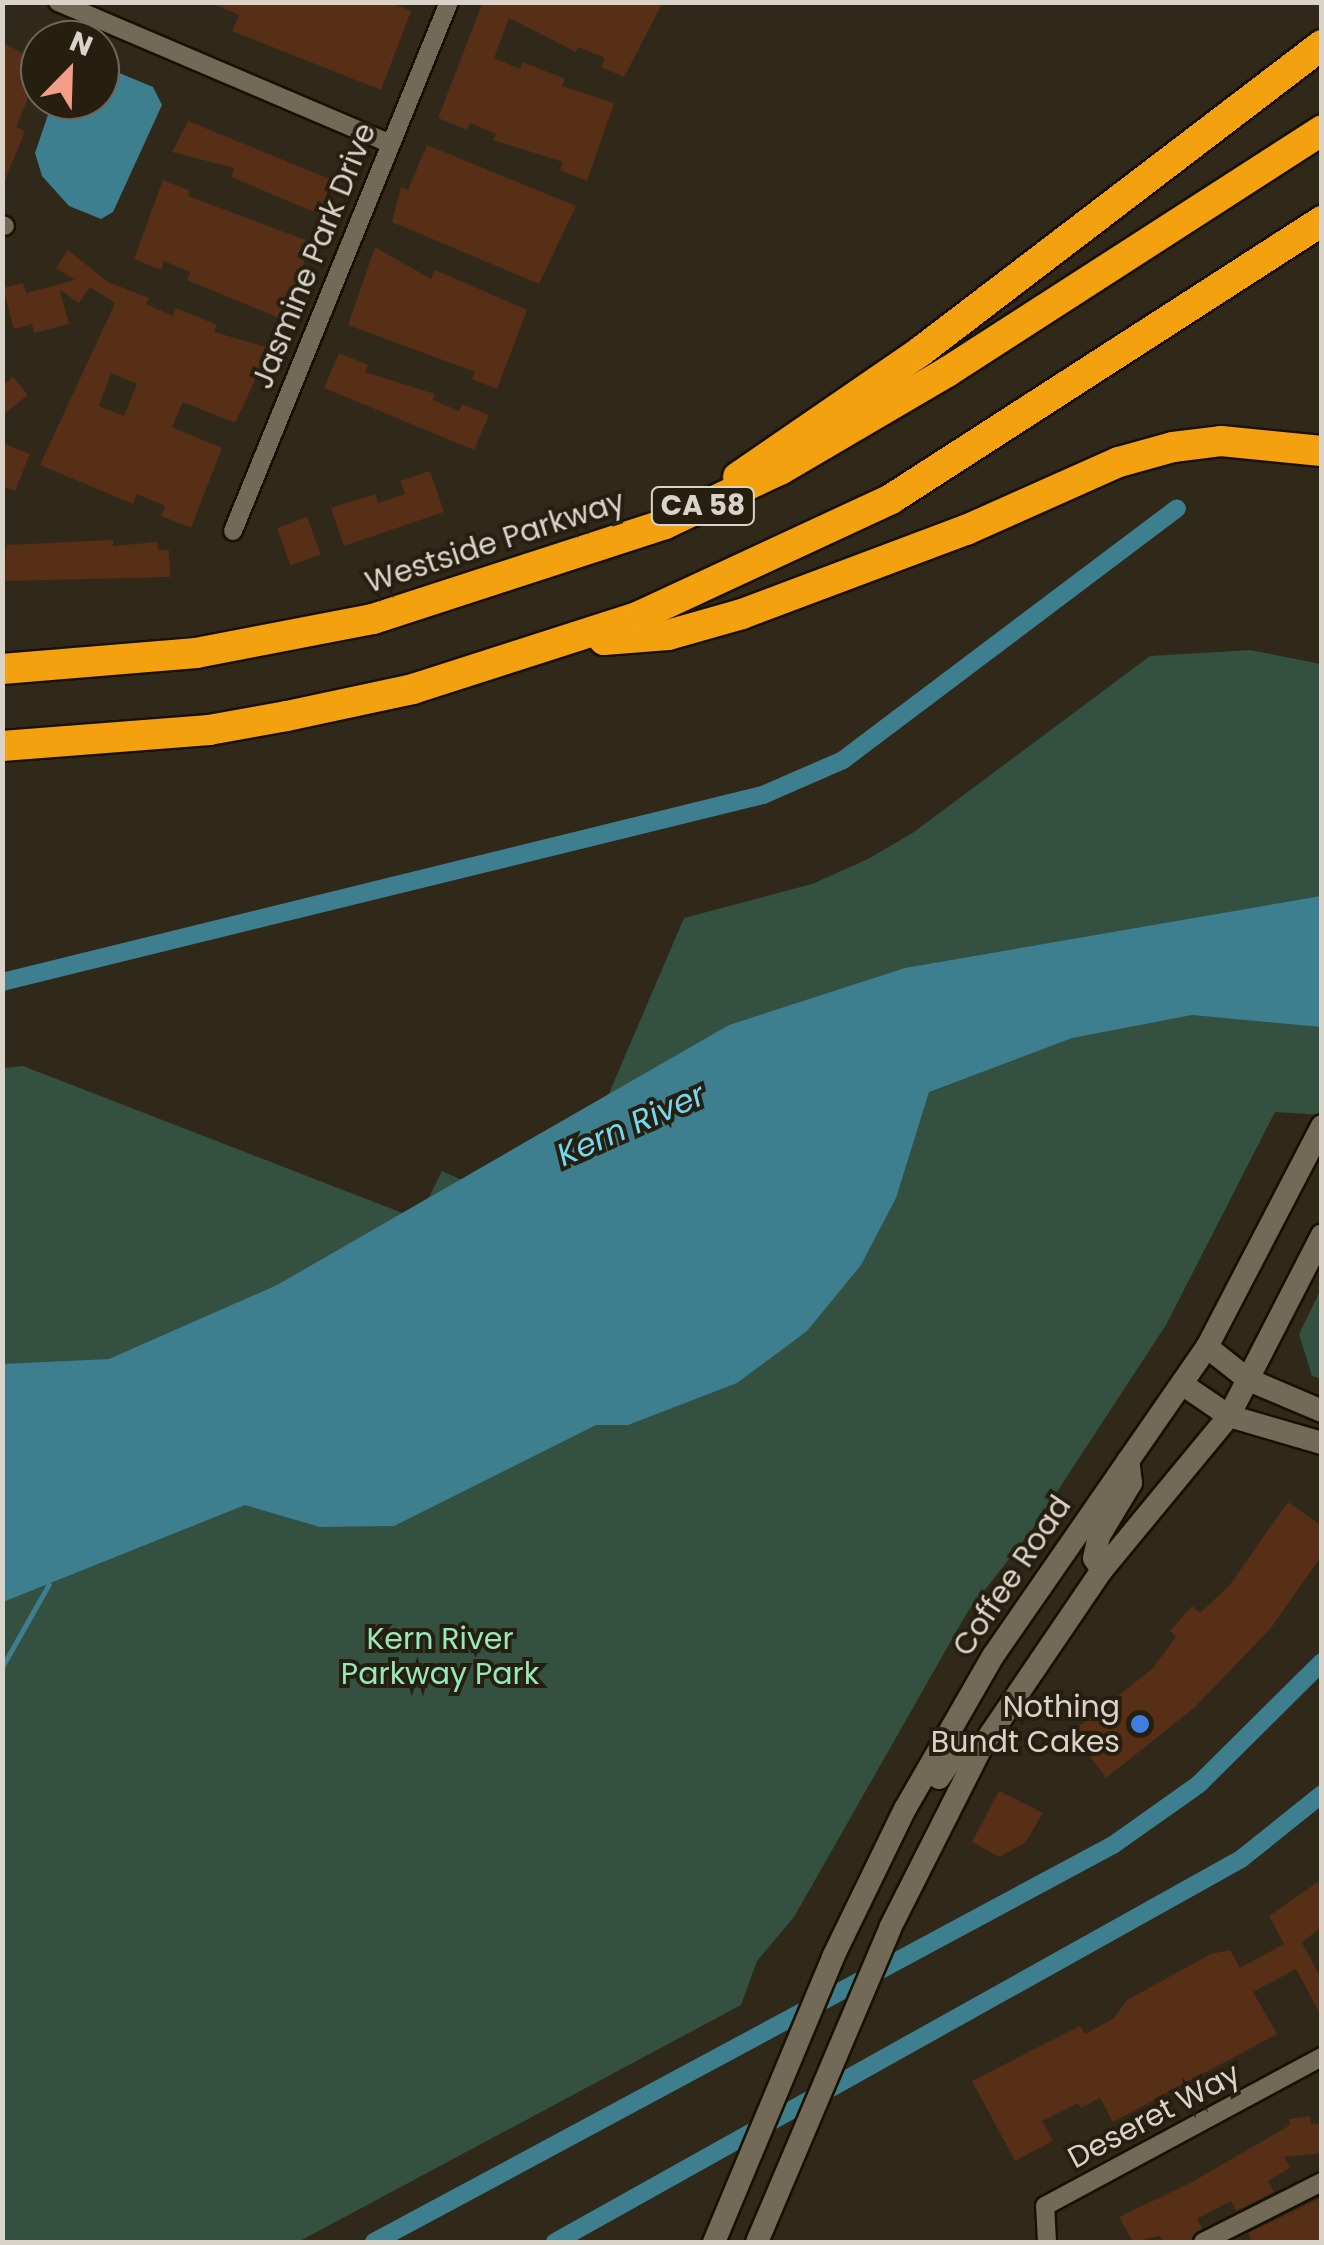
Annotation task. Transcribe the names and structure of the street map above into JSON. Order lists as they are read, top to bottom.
{
  "streets": {
    "highway": ["CA 58", "Westside Parkway"],
    "main road": ["Coffee Road"],
    "street": ["Jasmine Park Drive", "Deseret Way"]
  },
  "water": ["Kern River"],
  "parks": ["Kern River Parkway Park"],
  "places": ["Nothing Bundt Cakes"],
  "north": "top right"
}
